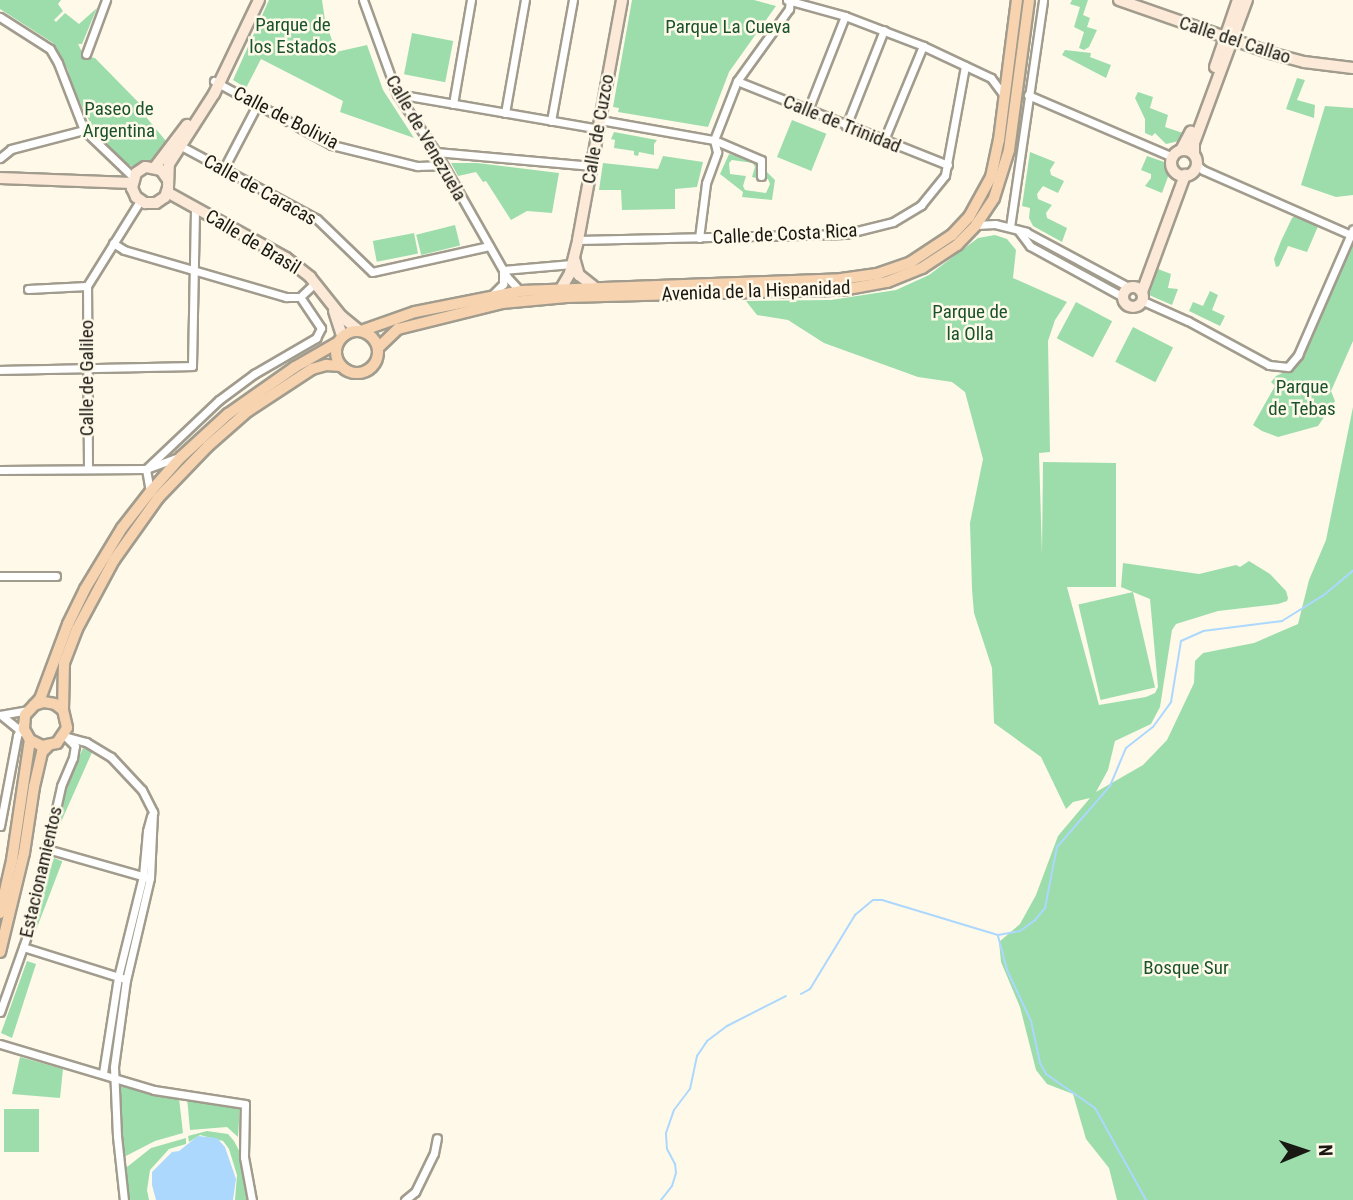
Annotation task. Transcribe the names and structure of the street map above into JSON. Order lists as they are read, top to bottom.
{
  "streets": {
    "main road": ["Avenida de la Hispanidad"],
    "street": [
      "Calle del Callao",
      "Calle de Bolivia",
      "Calle de Trinidad",
      "Calle de Cuzco",
      "Calle de Venezuela",
      "Calle de Caracas",
      "Calle de Costa Rica",
      "Calle de Brasil",
      "Calle de Galileo",
      "Estacionamientos"
    ]
  },
  "crossings": [
    ["Calle de Bolivia", "Calle de Venezuela"],
    ["Calle de Trinidad", "Calle de Costa Rica"],
    ["Calle de Cuzco", "Calle de Costa Rica"],
    ["Calle de Cuzco", "Avenida de la Hispanidad"],
    ["Calle de Venezuela", "Calle de Caracas"],
    ["Calle de Venezuela", "Avenida de la Hispanidad"],
    ["Calle de Brasil", "Avenida de la Hispanidad"]
  ],
  "parks": [
    "Parque de los Estados",
    "Parque La Cueva",
    "Paseo de Argentina",
    "Parque de la Olla",
    "Parque de Tebas",
    "Bosque Sur"
  ],
  "north": "right"
}
